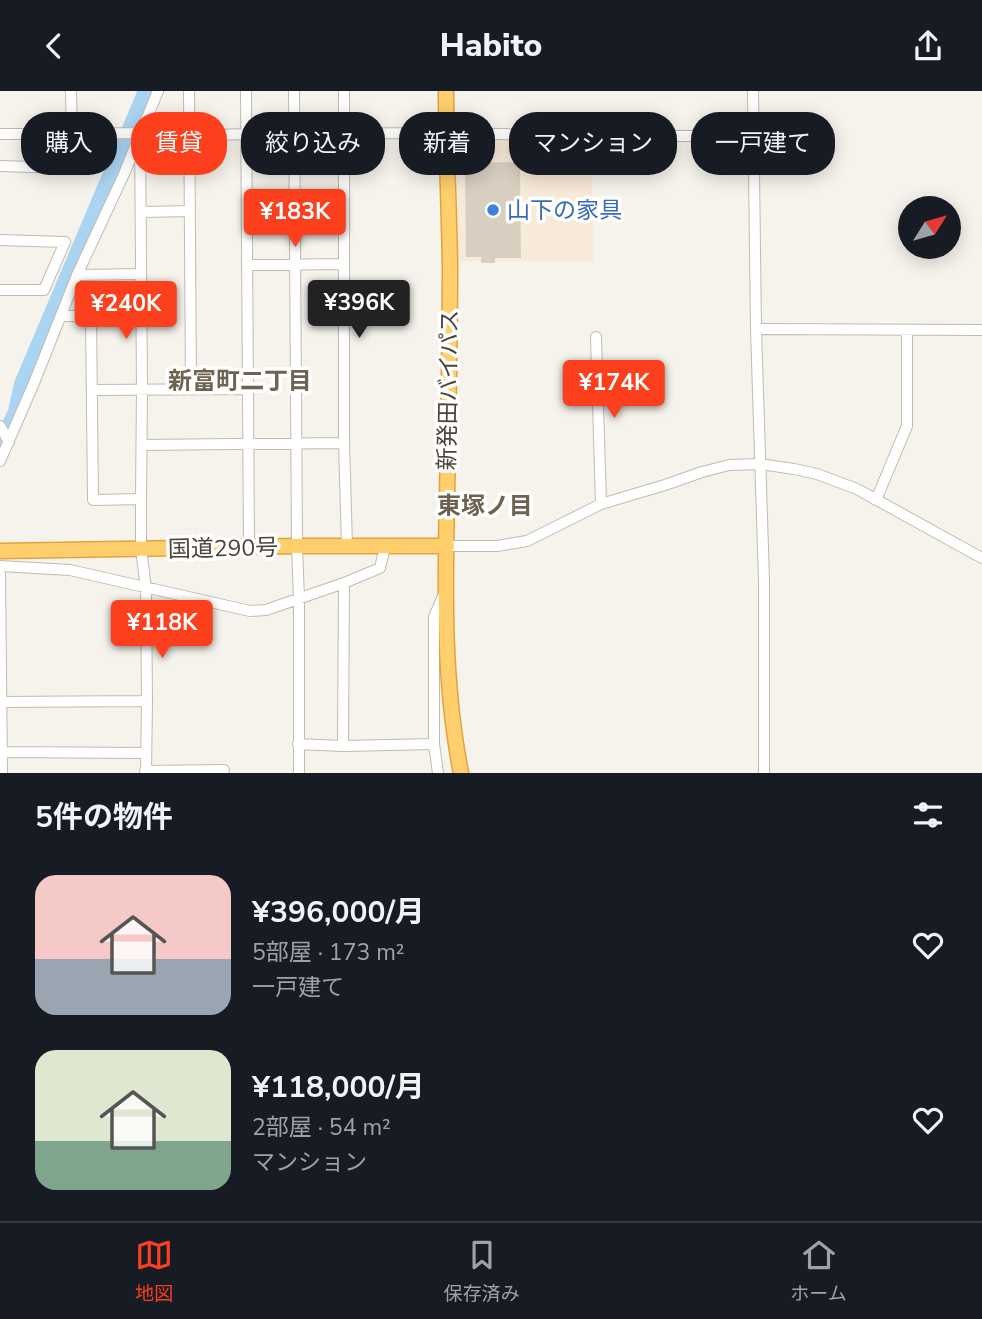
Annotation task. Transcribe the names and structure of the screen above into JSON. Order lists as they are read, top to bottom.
{
  "streets": {
    "highway": ["新発田バイパス", "国道290号"]
  },
  "crossings": [
    ["新発田バイパス", "国道290号"]
  ],
  "districts": ["新富町二丁目", "東塚ノ目"],
  "places": ["山下の家具"],
  "north": "top right",
  "page": {
    "header": "Habito",
    "chip": [
      "購入",
      "賃貸",
      "絞り込み",
      "新着",
      "マンション",
      "一戸建て"
    ],
    "price": [
      "¥183K",
      "¥396K",
      "¥240K",
      "¥174K",
      "¥118K"
    ],
    "heading": "5件の物件",
    "list": [
      {
        "name": "¥396,000/月",
        "note": "5部屋 · 173 m² · 一戸建て"
      },
      {
        "name": "¥118,000/月",
        "note": "2部屋 · 54 m² · マンション"
      }
    ],
    "tabs": ["地図", "保存済み", "ホーム"]
  }
}
